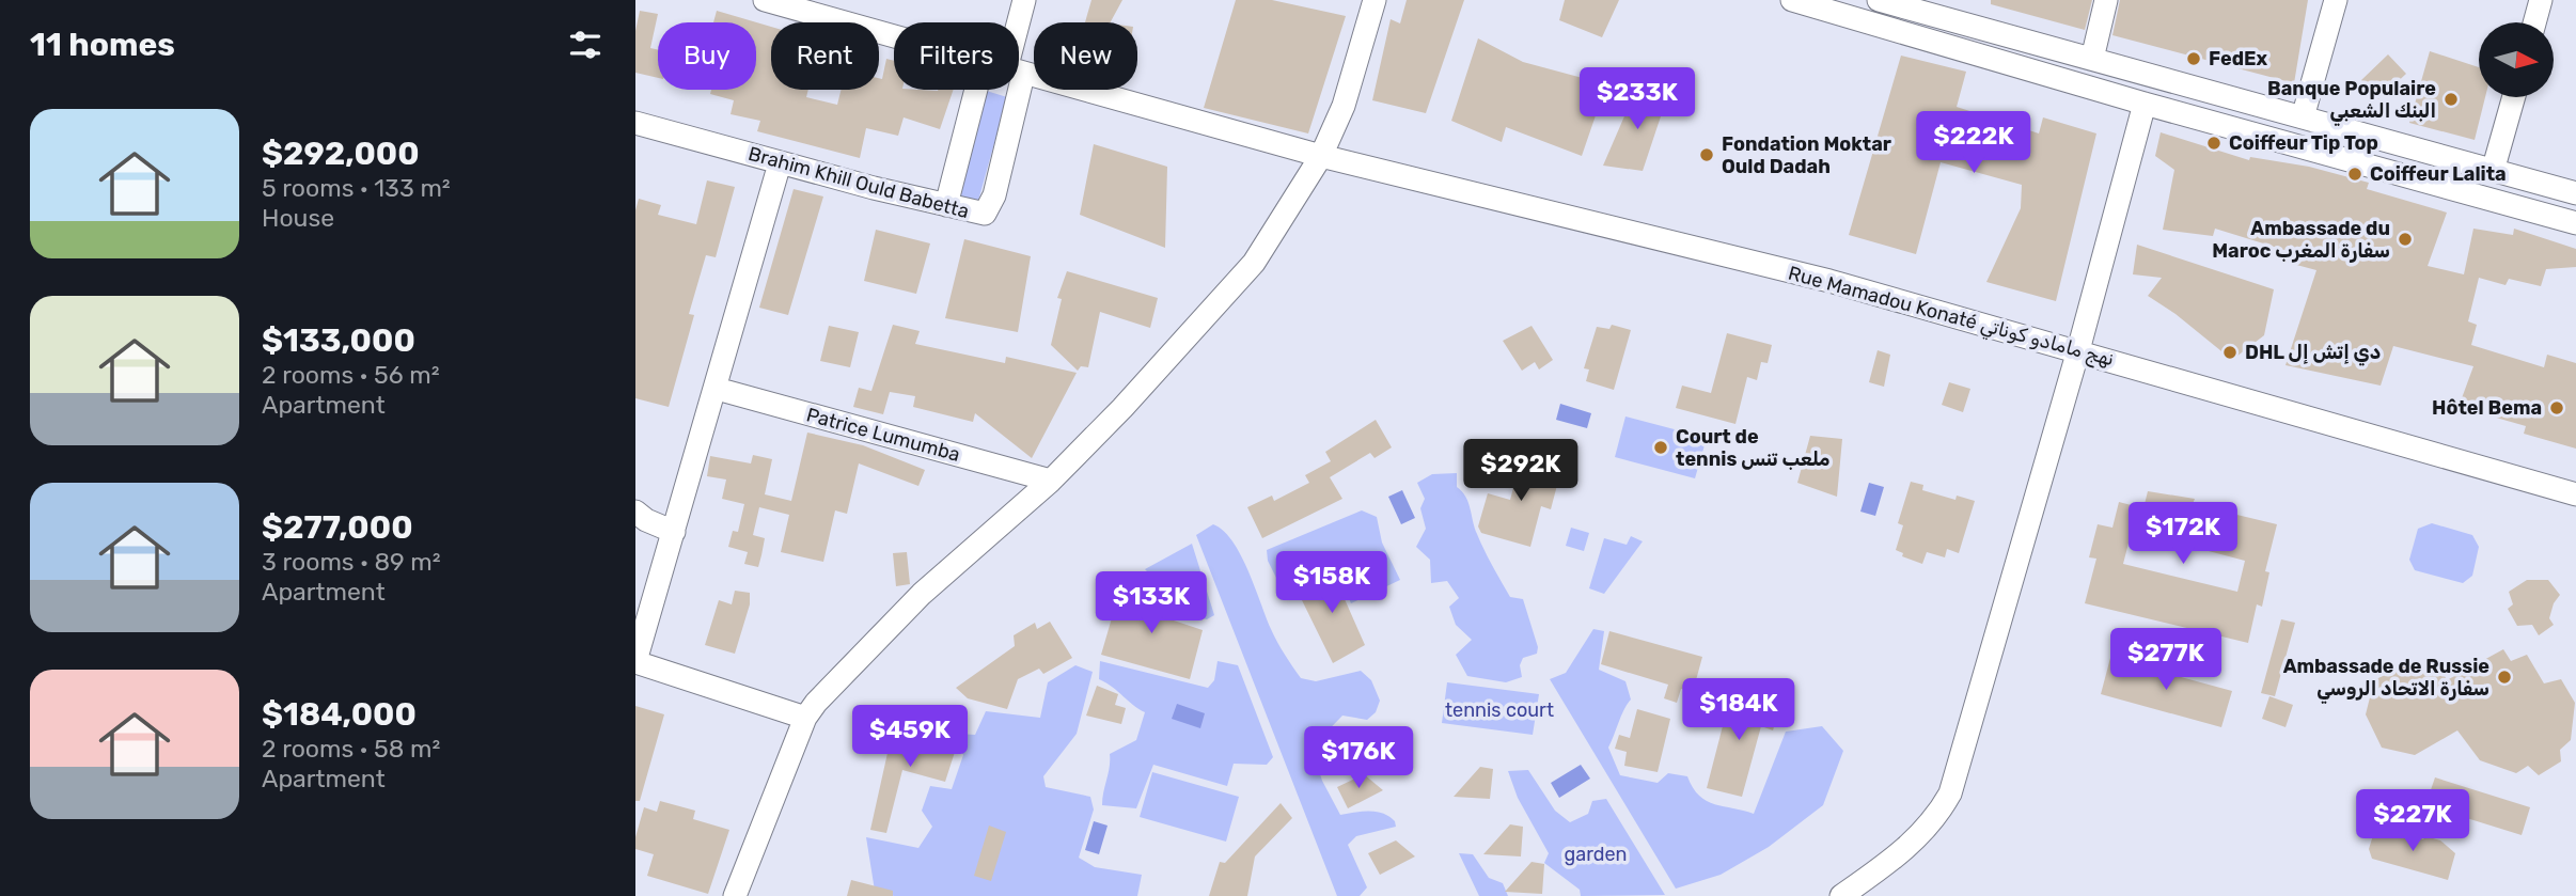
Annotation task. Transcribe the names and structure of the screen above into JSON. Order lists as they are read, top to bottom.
{
  "streets": {
    "street": ["Brahim Khill Ould Babetta", "Rue Mamadou Konaté نهج مامادو كوناتي", "Patrice Lumumba"]
  },
  "parks": ["tennis court", "garden"],
  "places": [
    "FedEx",
    "Banque Populaire البنك الشعبي",
    "Coiffeur Tip Top",
    "Fondation Moktar Ould Dadah",
    "Coiffeur Lalita",
    "Ambassade du Maroc سفارة المغرب",
    "DHL دي إتش إل",
    "Hôtel Bema",
    "Court de tennis ملعب تنس",
    "Ambassade de Russie سفارة الاتحاد الروسي"
  ],
  "north": "right",
  "page": {
    "heading": "11 homes",
    "chip": [
      "Buy",
      "Rent",
      "Filters",
      "New"
    ],
    "price": [
      "$233K",
      "$222K",
      "$292K",
      "$172K",
      "$158K",
      "$133K",
      "$277K",
      "$184K",
      "$459K",
      "$176K",
      "$227K"
    ],
    "list": [
      {
        "name": "$292,000",
        "note": "5 rooms · 133 m² · House"
      },
      {
        "name": "$133,000",
        "note": "2 rooms · 56 m² · Apartment"
      },
      {
        "name": "$277,000",
        "note": "3 rooms · 89 m² · Apartment"
      },
      {
        "name": "$184,000",
        "note": "2 rooms · 58 m² · Apartment"
      }
    ]
  }
}
